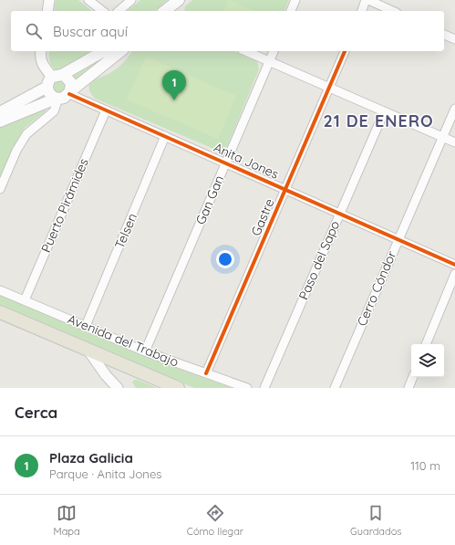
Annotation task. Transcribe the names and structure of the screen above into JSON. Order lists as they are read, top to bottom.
{
  "streets": {
    "main road": ["Avenida del Trabajo"],
    "street": [
      "Anita Jones",
      "Gan Gan",
      "Puerto Pirámides",
      "Gastre",
      "Telsen",
      "Paso del Sapo",
      "Cerro Cóndor"
    ]
  },
  "crossings": [
    ["Anita Jones", "Gan Gan"],
    ["Anita Jones", "Puerto Pirámides"],
    ["Anita Jones", "Gastre"],
    ["Anita Jones", "Telsen"],
    ["Anita Jones", "Paso del Sapo"],
    ["Anita Jones", "Cerro Cóndor"],
    ["Gan Gan", "Avenida del Trabajo"],
    ["Puerto Pirámides", "Avenida del Trabajo"],
    ["Gastre", "Avenida del Trabajo"],
    ["Telsen", "Avenida del Trabajo"]
  ],
  "districts": ["21 DE ENERO"],
  "page": {
    "search": "Buscar aquí",
    "pins": "1",
    "heading": "Cerca",
    "list": [
      {
        "mark": "1",
        "name": "Plaza Galicia",
        "note": "Parque · Anita Jones",
        "value": "110 m"
      }
    ],
    "nav": ["Mapa", "Cómo llegar", "Guardados"]
  }
}
